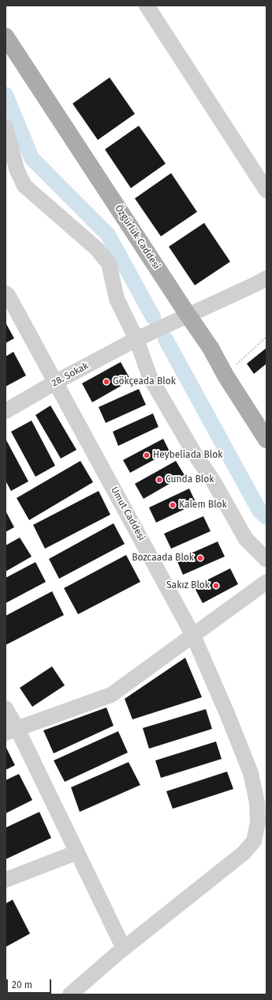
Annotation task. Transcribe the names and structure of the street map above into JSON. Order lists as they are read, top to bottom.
{
  "streets": {
    "main road": ["Özgürlük Caddesi"],
    "street": ["28. Sokak", "Umut Caddesi"]
  },
  "crossings": [
    ["Özgürlük Caddesi", "28. Sokak"],
    ["28. Sokak", "Umut Caddesi"]
  ],
  "places": [
    "Gökçeada Blok",
    "Heybeliada Blok",
    "Cunda Blok",
    "Kalem Blok",
    "Bozcaada Blok",
    "Sakız Blok"
  ],
  "scale_bar": "20 m"
}
